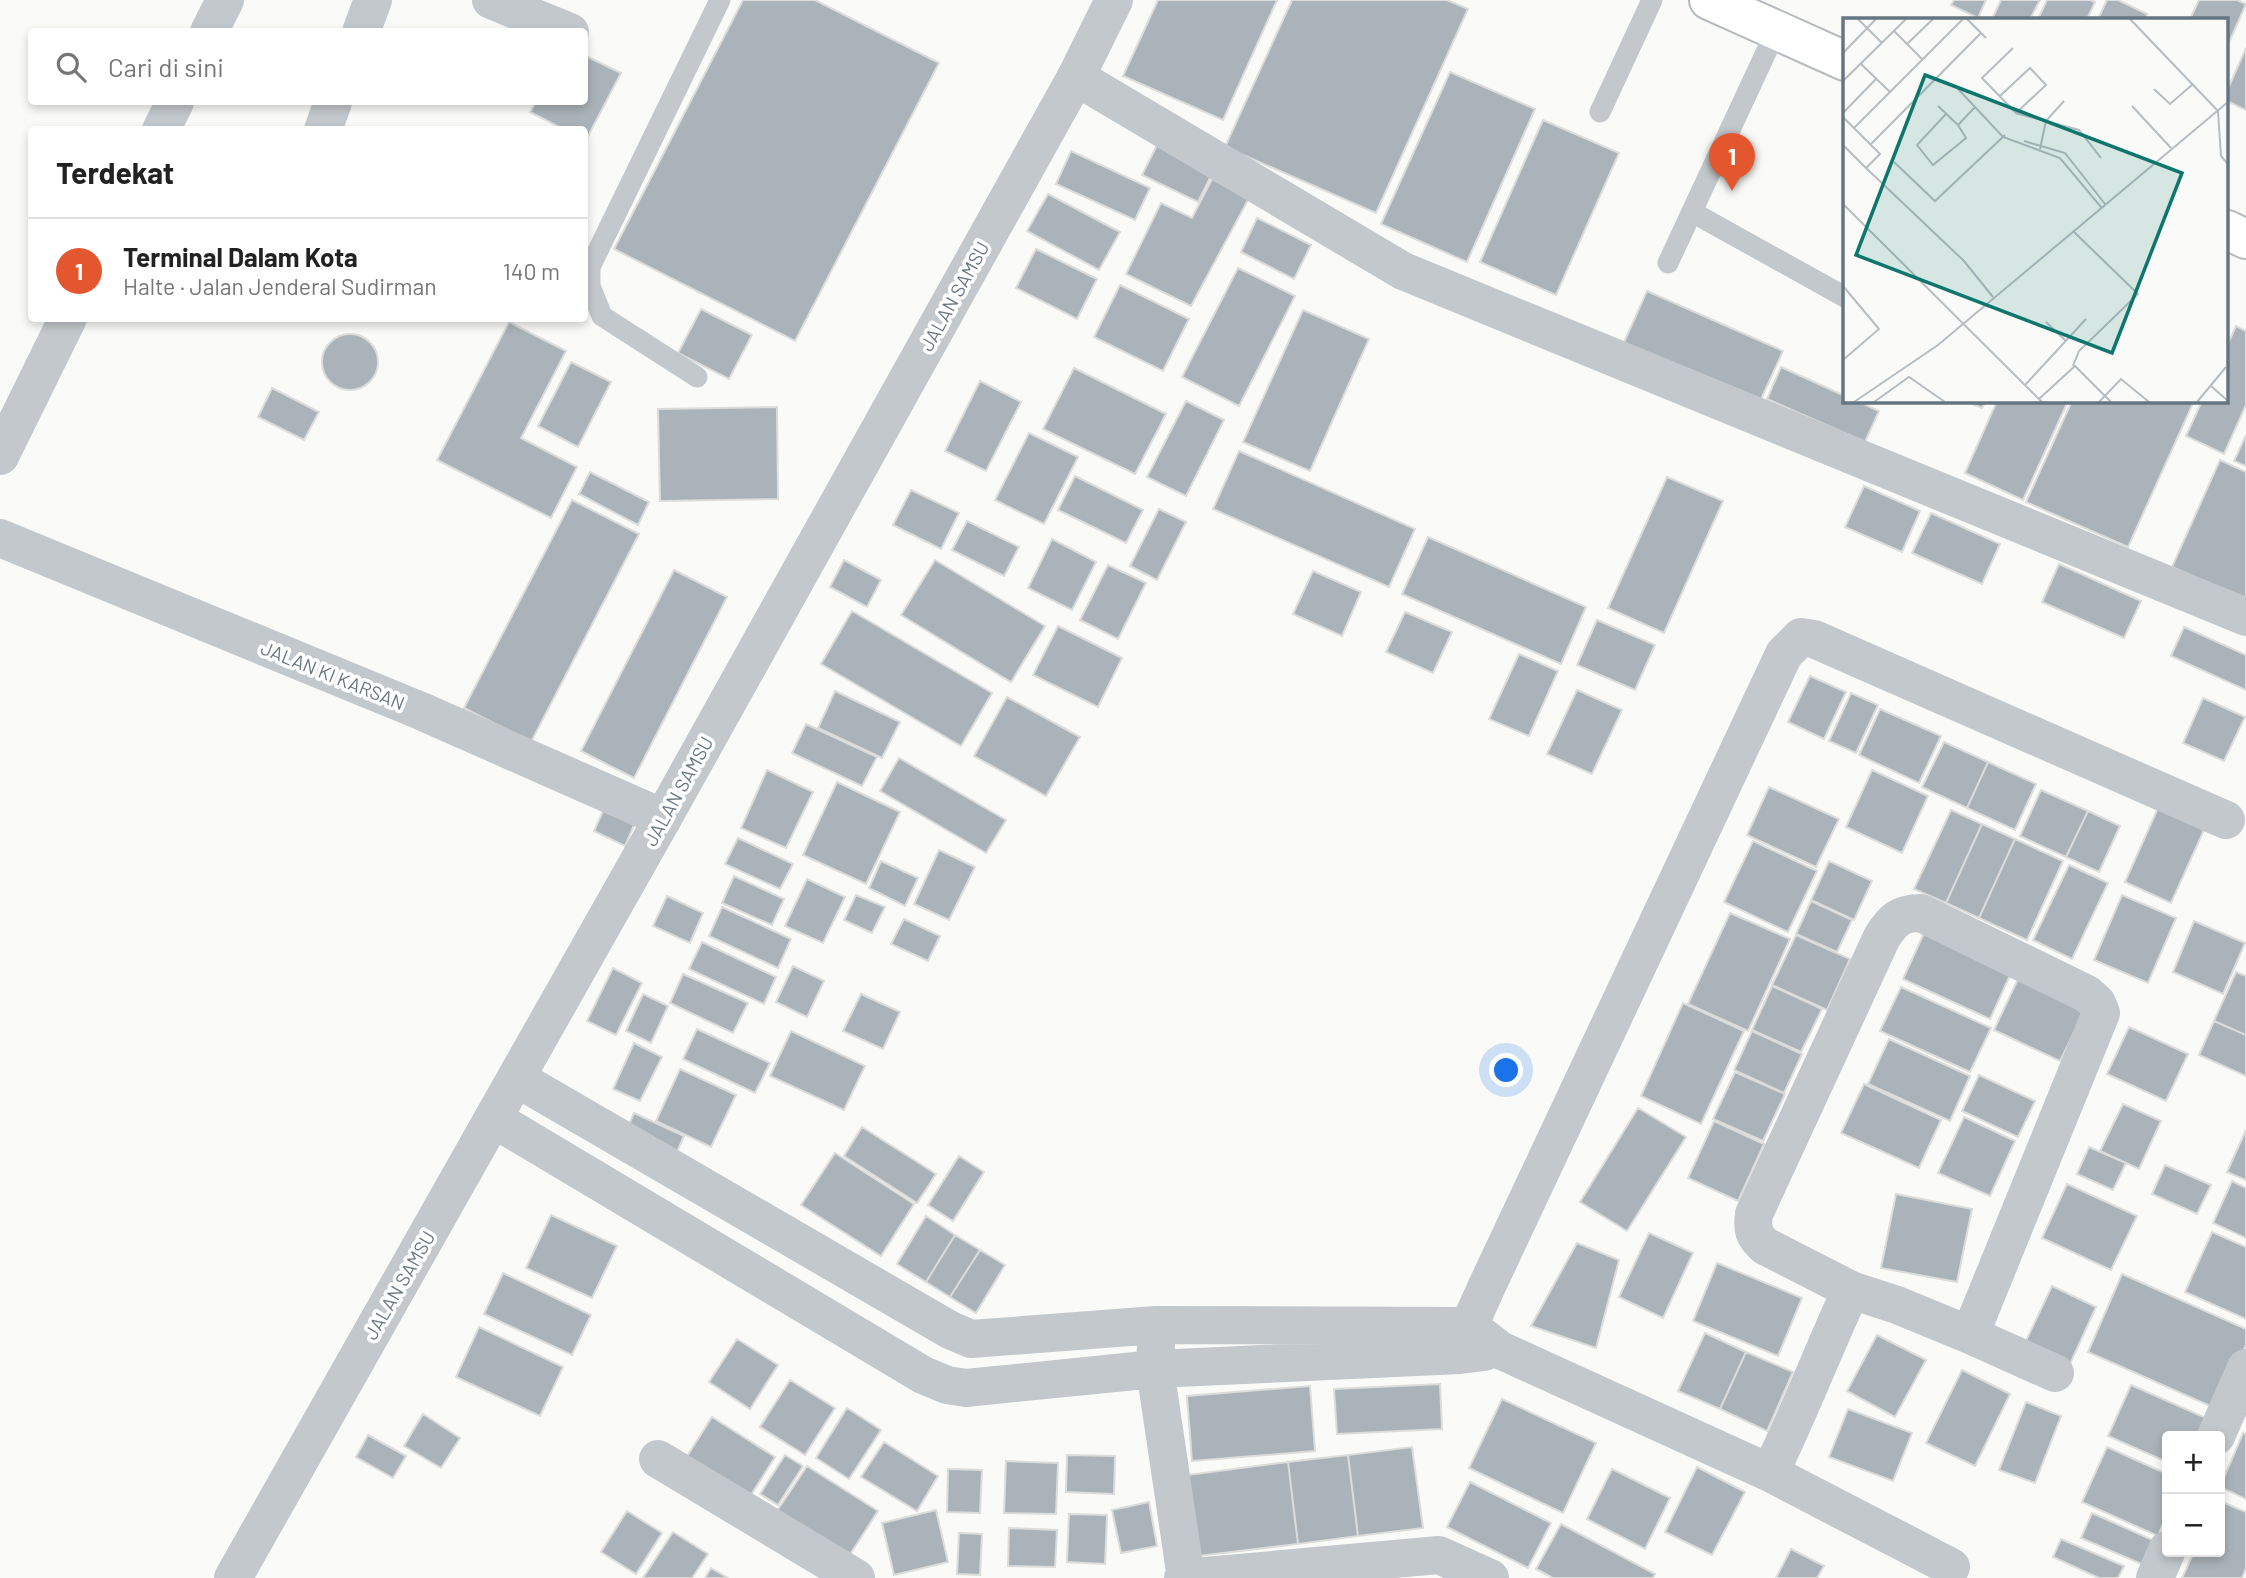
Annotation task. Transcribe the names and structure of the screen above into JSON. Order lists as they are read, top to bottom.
{
  "streets": {
    "street": ["JALAN SAMSU", "JALAN KI KARSAN"]
  },
  "crossings": [
    ["JALAN SAMSU", "JALAN KI KARSAN"]
  ],
  "page": {
    "search": "Cari di sini",
    "heading": "Terdekat",
    "pins": "1",
    "list": [
      {
        "mark": "1",
        "name": "Terminal Dalam Kota",
        "note": "Halte · Jalan Jenderal Sudirman",
        "value": "140 m"
      }
    ],
    "map_buttons": ["+", "−"]
  }
}
